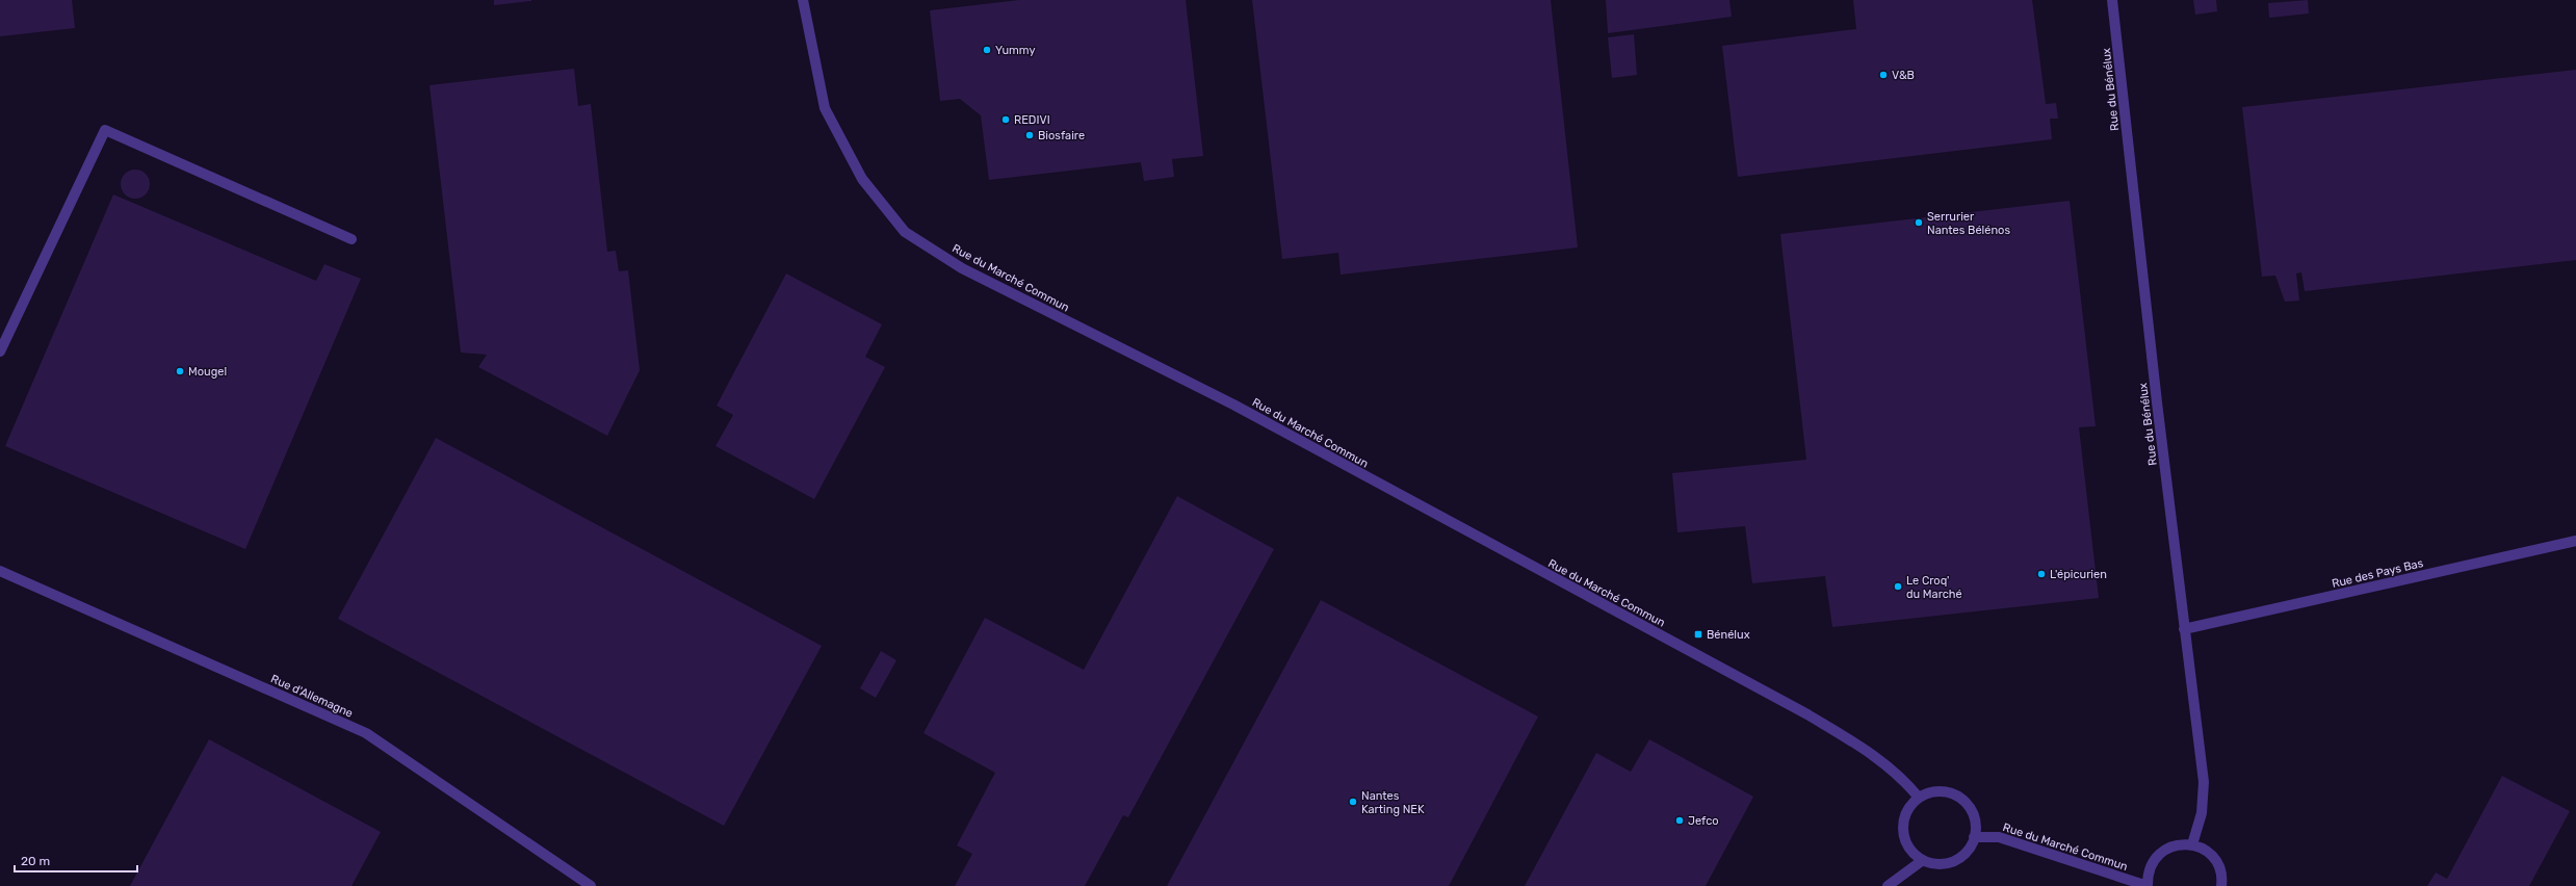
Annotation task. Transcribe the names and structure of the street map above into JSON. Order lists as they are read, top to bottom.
{
  "streets": {
    "street": [
      "Rue du Bénélux",
      "Rue du Marché Commun",
      "Rue des Pays Bas",
      "Rue d'Allemagne"
    ]
  },
  "crossings": [
    ["Rue du Bénélux", "Rue des Pays Bas"]
  ],
  "places": {
    "other": [
      "Yummy",
      "V&B",
      "REDIVI",
      "Biosfaire",
      "Serrurier Nantes Bélénos",
      "Mougel",
      "L'épicurien",
      "Le Croq' du Marché",
      "Nantes Karting NEK",
      "Jefco"
    ],
    "transit": ["Bénélux"]
  },
  "scale_bar": "20 m"
}
